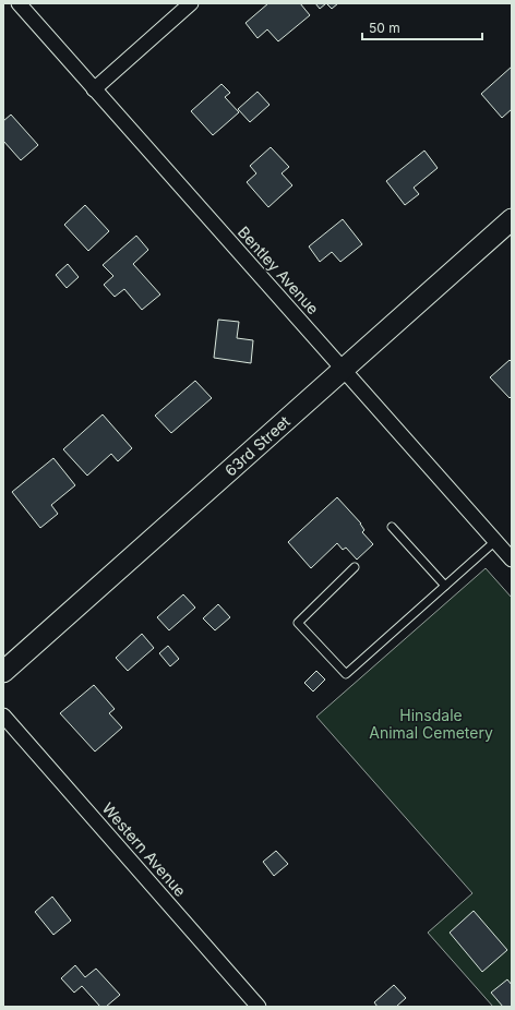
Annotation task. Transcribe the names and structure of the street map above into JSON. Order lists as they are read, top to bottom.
{
  "streets": {
    "main road": ["63rd Street"],
    "street": ["Bentley Avenue", "Western Avenue"]
  },
  "crossings": [
    ["Bentley Avenue", "63rd Street"]
  ],
  "parks": ["Hinsdale Animal Cemetery"],
  "scale_bar": "50 m"
}
